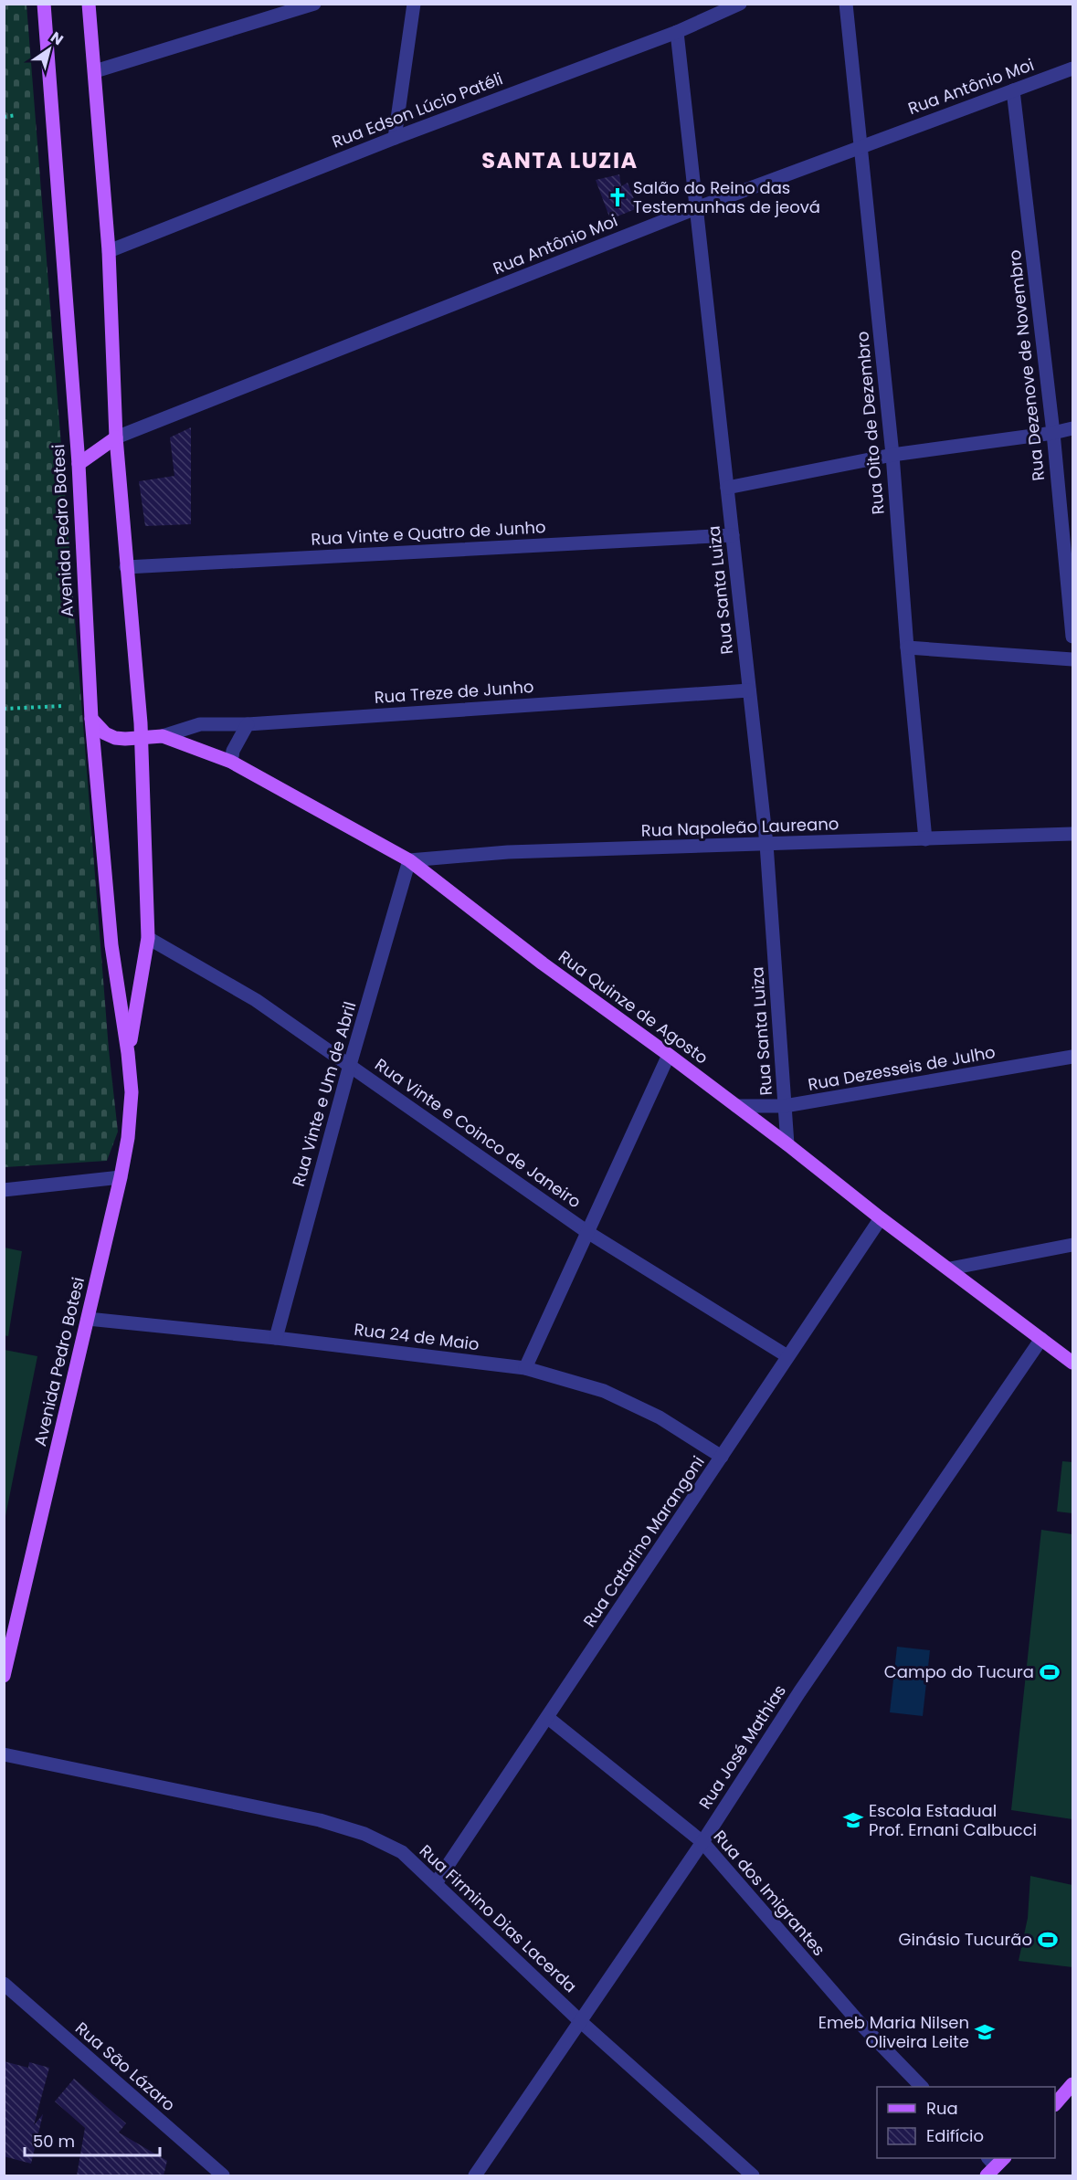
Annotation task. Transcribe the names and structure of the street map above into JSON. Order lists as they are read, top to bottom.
{
  "streets": {
    "main road": ["Avenida Pedro Botesi", "Rua Quinze de Agosto"],
    "street": [
      "Rua Antônio Moi",
      "Rua Edson Lúcio Patéli",
      "Rua Dezenove de Novembro",
      "Rua Oito de Dezembro",
      "Rua Vinte e Quatro de Junho",
      "Rua Santa Luiza",
      "Rua Treze de Junho",
      "Rua Napoleão Laureano",
      "Rua Dezesseis de Julho",
      "Rua Vinte e Um de Abril",
      "Rua Vinte e Coinco de Janeiro",
      "Rua 24 de Maio",
      "Rua Catarino Marangoni",
      "Rua José Mathias",
      "Rua dos Imigrantes",
      "Rua Firmino Dias Lacerda",
      "Rua São Lázaro"
    ]
  },
  "crossings": [
    ["Rua Antônio Moi", "Rua Dezenove de Novembro"],
    ["Rua Antônio Moi", "Rua Oito de Dezembro"],
    ["Rua Antônio Moi", "Avenida Pedro Botesi"],
    ["Rua Antônio Moi", "Rua Santa Luiza"],
    ["Rua Edson Lúcio Patéli", "Avenida Pedro Botesi"],
    ["Rua Edson Lúcio Patéli", "Rua Santa Luiza"],
    ["Rua Oito de Dezembro", "Rua Napoleão Laureano"],
    ["Avenida Pedro Botesi", "Rua Vinte e Quatro de Junho"],
    ["Avenida Pedro Botesi", "Rua Quinze de Agosto"],
    ["Avenida Pedro Botesi", "Rua Vinte e Coinco de Janeiro"],
    ["Avenida Pedro Botesi", "Rua 24 de Maio"],
    ["Rua Vinte e Quatro de Junho", "Rua Santa Luiza"],
    ["Rua Santa Luiza", "Rua Treze de Junho"],
    ["Rua Santa Luiza", "Rua Napoleão Laureano"],
    ["Rua Santa Luiza", "Rua Quinze de Agosto"],
    ["Rua Santa Luiza", "Rua Dezesseis de Julho"],
    ["Rua Treze de Junho", "Rua Quinze de Agosto"],
    ["Rua Napoleão Laureano", "Rua Quinze de Agosto"],
    ["Rua Napoleão Laureano", "Rua Vinte e Um de Abril"],
    ["Rua Quinze de Agosto", "Rua Dezesseis de Julho"],
    ["Rua Quinze de Agosto", "Rua Vinte e Um de Abril"],
    ["Rua Quinze de Agosto", "Rua Catarino Marangoni"],
    ["Rua Quinze de Agosto", "Rua José Mathias"],
    ["Rua Vinte e Um de Abril", "Rua Vinte e Coinco de Janeiro"],
    ["Rua Vinte e Um de Abril", "Rua 24 de Maio"],
    ["Rua Vinte e Coinco de Janeiro", "Rua Catarino Marangoni"],
    ["Rua 24 de Maio", "Rua Catarino Marangoni"],
    ["Rua Catarino Marangoni", "Rua dos Imigrantes"],
    ["Rua Catarino Marangoni", "Rua Firmino Dias Lacerda"],
    ["Rua José Mathias", "Rua dos Imigrantes"],
    ["Rua José Mathias", "Rua Firmino Dias Lacerda"]
  ],
  "districts": ["SANTA LUZIA"],
  "places": {
    "church": ["Salão do Reino das Testemunhas de jeová"],
    "sports": ["Campo do Tucura", "Ginásio Tucurão"],
    "school or university": ["Escola Estadual Prof. Ernani Calbucci", "Emeb Maria Nilsen Oliveira Leite"]
  },
  "legend": ["Rua", "Edifício"],
  "scale_bar": "50 m",
  "north": "top right"
}
